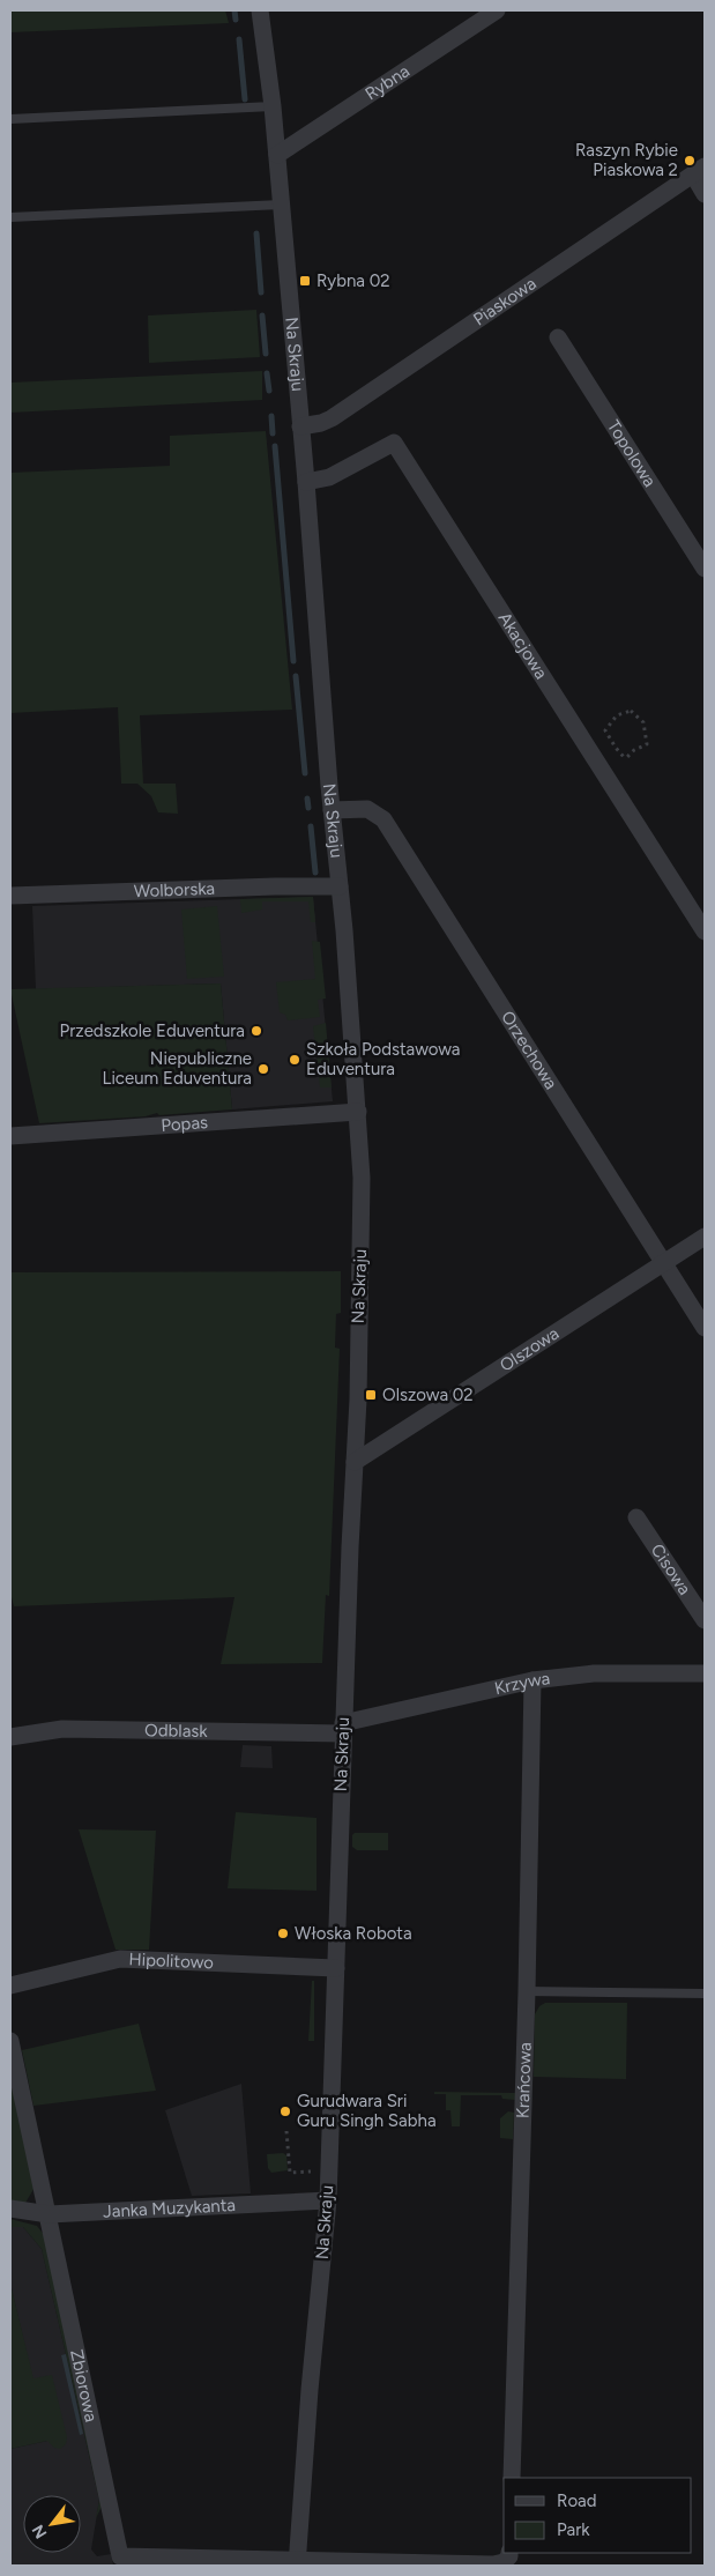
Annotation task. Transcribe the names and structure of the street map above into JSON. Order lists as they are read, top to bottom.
{
  "streets": {
    "street": [
      "Rybna",
      "Piaskowa",
      "Na Skraju",
      "Topolowa",
      "Akacjowa",
      "Wolborska",
      "Orzechowa",
      "Popas",
      "Olszowa",
      "Cisowa",
      "Krzywa",
      "Odblask",
      "Hipolitowo",
      "Krańcowa",
      "Janka Muzykanta",
      "Zbiorowa"
    ]
  },
  "crossings": [
    ["Rybna", "Na Skraju"],
    ["Piaskowa", "Na Skraju"],
    ["Na Skraju", "Akacjowa"],
    ["Na Skraju", "Wolborska"],
    ["Na Skraju", "Orzechowa"],
    ["Na Skraju", "Popas"],
    ["Na Skraju", "Olszowa"],
    ["Na Skraju", "Krzywa"],
    ["Na Skraju", "Odblask"],
    ["Na Skraju", "Hipolitowo"],
    ["Na Skraju", "Janka Muzykanta"],
    ["Na Skraju", "Zbiorowa"],
    ["Orzechowa", "Olszowa"],
    ["Krzywa", "Odblask"],
    ["Krzywa", "Krańcowa"],
    ["Janka Muzykanta", "Zbiorowa"]
  ],
  "places": {
    "other": [
      "Raszyn Rybie Piaskowa 2",
      "Przedszkole Eduventura",
      "Szkoła Podstawowa Eduventura",
      "Niepubliczne Liceum Eduventura",
      "Włoska Robota",
      "Gurudwara Sri Guru Singh Sabha"
    ],
    "transit": ["Rybna 02", "Olszowa 02"]
  },
  "legend": ["Road", "Park"],
  "north": "bottom left"
}
